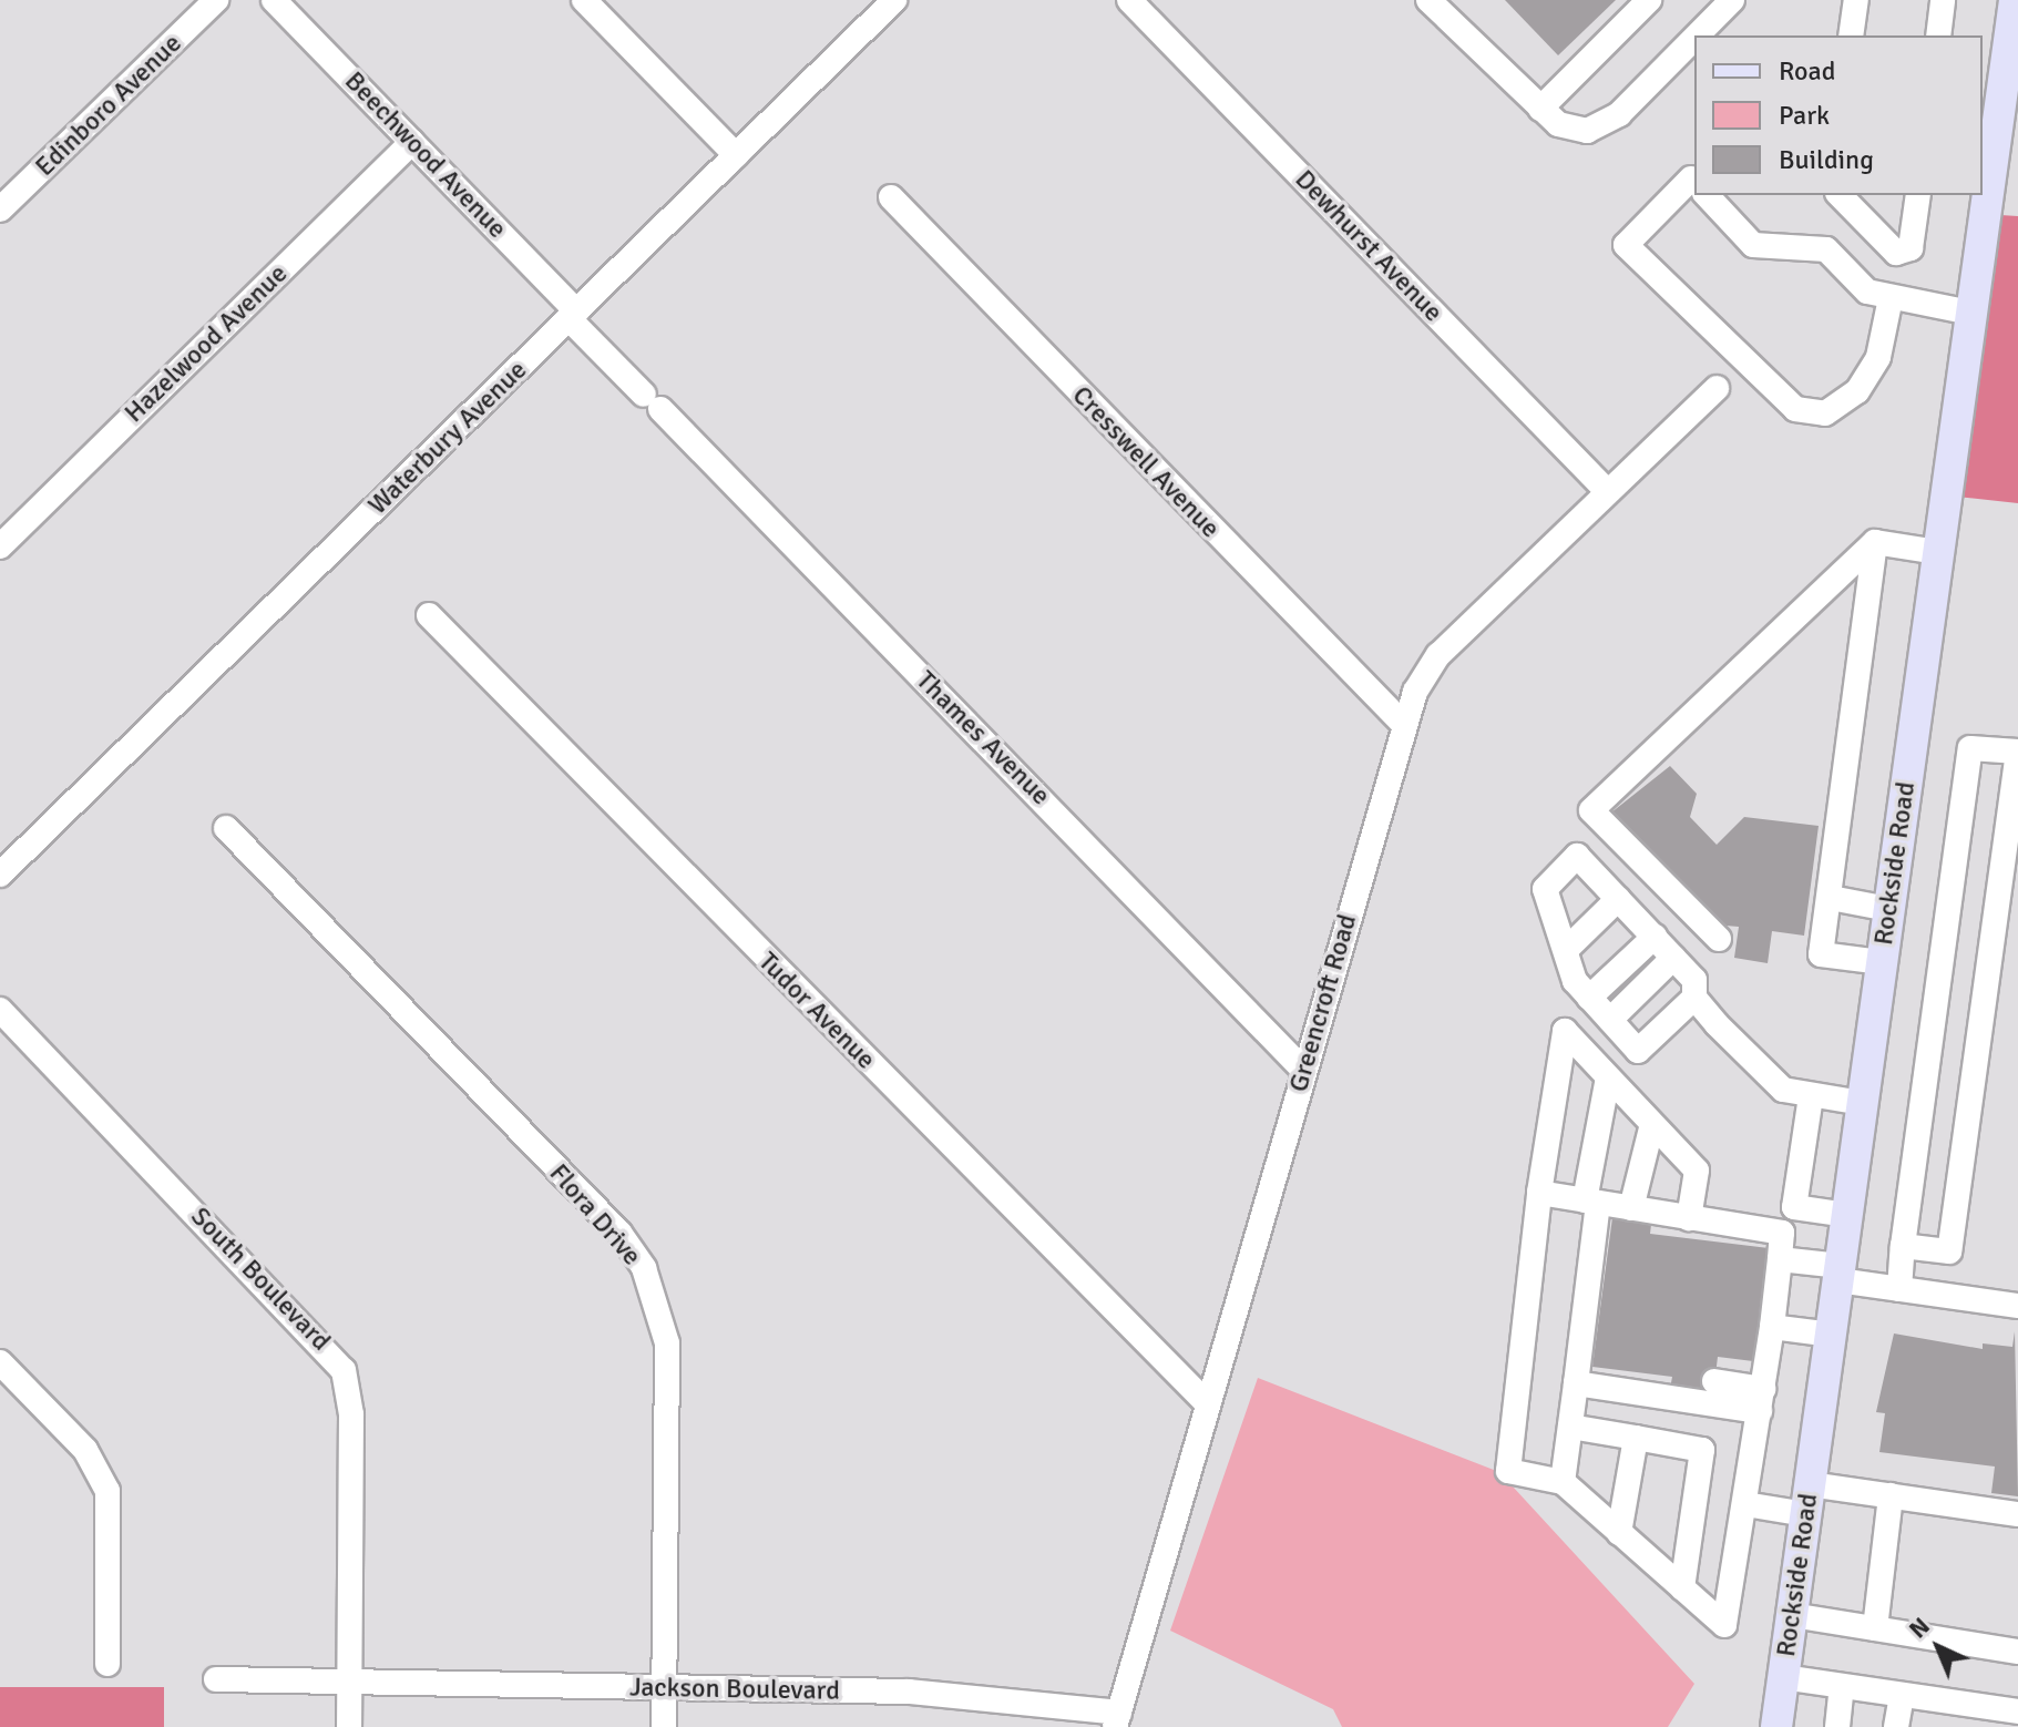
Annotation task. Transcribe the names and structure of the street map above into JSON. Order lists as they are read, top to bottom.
{
  "streets": {
    "main road": ["Rockside Road"],
    "street": [
      "Edinboro Avenue",
      "Beechwood Avenue",
      "Dewhurst Avenue",
      "Hazelwood Avenue",
      "Waterbury Avenue",
      "Cresswell Avenue",
      "Thames Avenue",
      "Greencroft Road",
      "Tudor Avenue",
      "Flora Drive",
      "South Boulevard",
      "Jackson Boulevard"
    ]
  },
  "crossings": [
    ["Beechwood Avenue", "Hazelwood Avenue"],
    ["Beechwood Avenue", "Waterbury Avenue"],
    ["Beechwood Avenue", "Thames Avenue"],
    ["Dewhurst Avenue", "Greencroft Road"],
    ["Cresswell Avenue", "Greencroft Road"],
    ["Thames Avenue", "Greencroft Road"],
    ["Greencroft Road", "Tudor Avenue"],
    ["Greencroft Road", "Jackson Boulevard"],
    ["Flora Drive", "Jackson Boulevard"],
    ["South Boulevard", "Jackson Boulevard"]
  ],
  "legend": ["Road", "Park", "Building"],
  "north": "top left"
}
